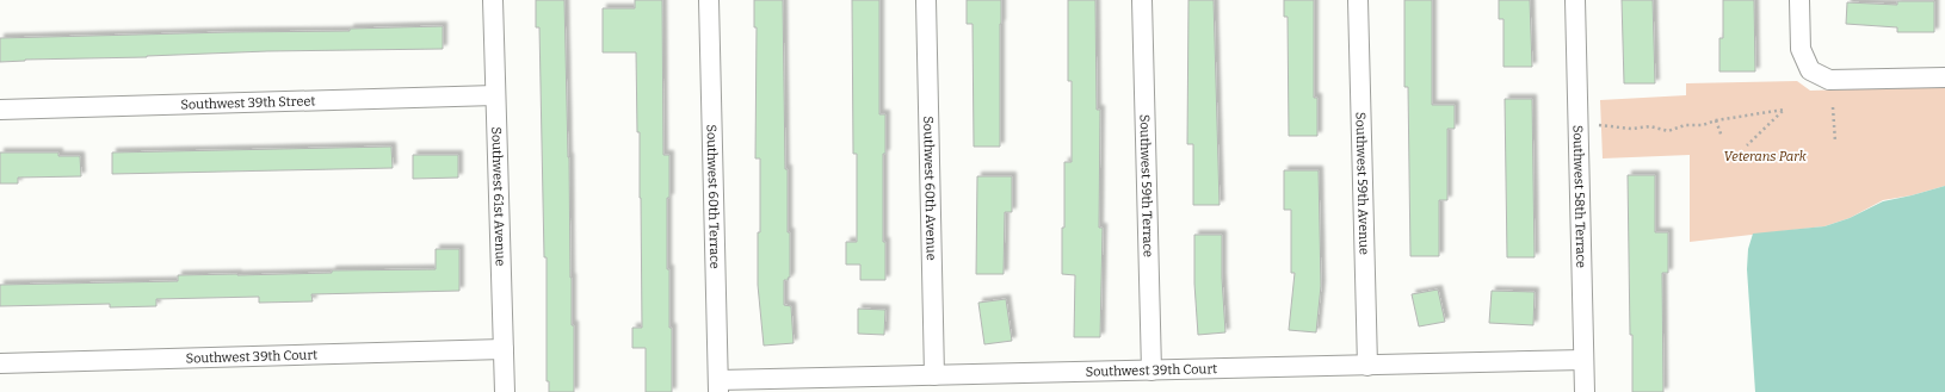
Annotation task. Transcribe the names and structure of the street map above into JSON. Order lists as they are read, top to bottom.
{
  "streets": {
    "street": [
      "Southwest 39th Street",
      "Southwest 59th Avenue",
      "Southwest 59th Terrace",
      "Southwest 60th Avenue",
      "Southwest 60th Terrace",
      "Southwest 61st Avenue",
      "Southwest 58th Terrace",
      "Southwest 39th Court"
    ]
  },
  "crossings": [
    ["Southwest 39th Street", "Southwest 61st Avenue"],
    ["Southwest 59th Avenue", "Southwest 39th Court"],
    ["Southwest 59th Terrace", "Southwest 39th Court"],
    ["Southwest 60th Avenue", "Southwest 39th Court"],
    ["Southwest 60th Terrace", "Southwest 39th Court"],
    ["Southwest 61st Avenue", "Southwest 39th Court"],
    ["Southwest 58th Terrace", "Southwest 39th Court"]
  ],
  "parks": ["Veterans Park"]
}
